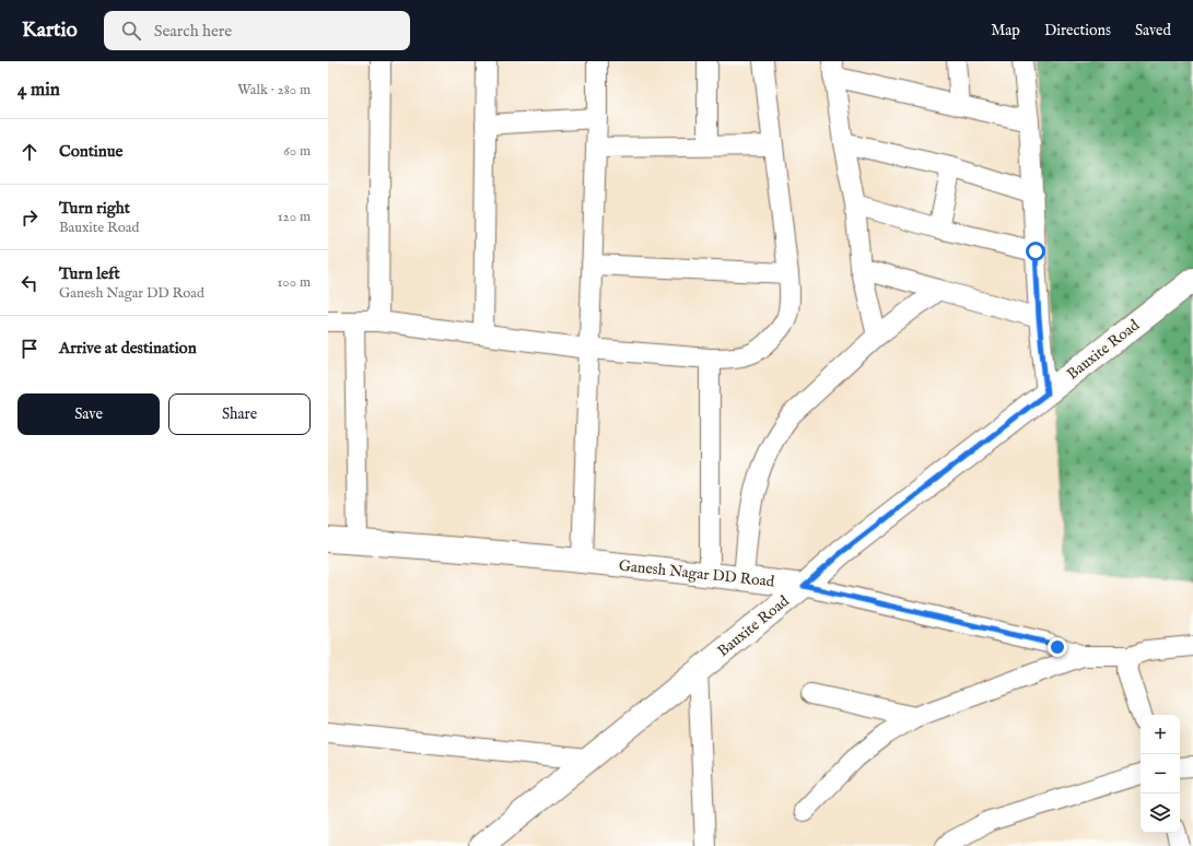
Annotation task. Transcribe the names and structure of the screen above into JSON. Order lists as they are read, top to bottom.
{
  "streets": {
    "main road": ["Bauxite Road", "Ganesh Nagar DD Road"]
  },
  "crossings": [
    ["Bauxite Road", "Ganesh Nagar DD Road"]
  ],
  "page": {
    "header": "Kartio",
    "search": "Search here",
    "nav": ["Map", "Directions", "Saved"],
    "heading": ["4 min", "Walk · 280 m"],
    "list": [
      ["Continue", "60 m"],
      ["Turn right", "Bauxite Road", "120 m"],
      ["Turn left", "Ganesh Nagar DD Road", "100 m"],
      "Arrive at destination"
    ],
    "buttons": ["Save", "Share"],
    "map_buttons": ["+", "−"]
  }
}
